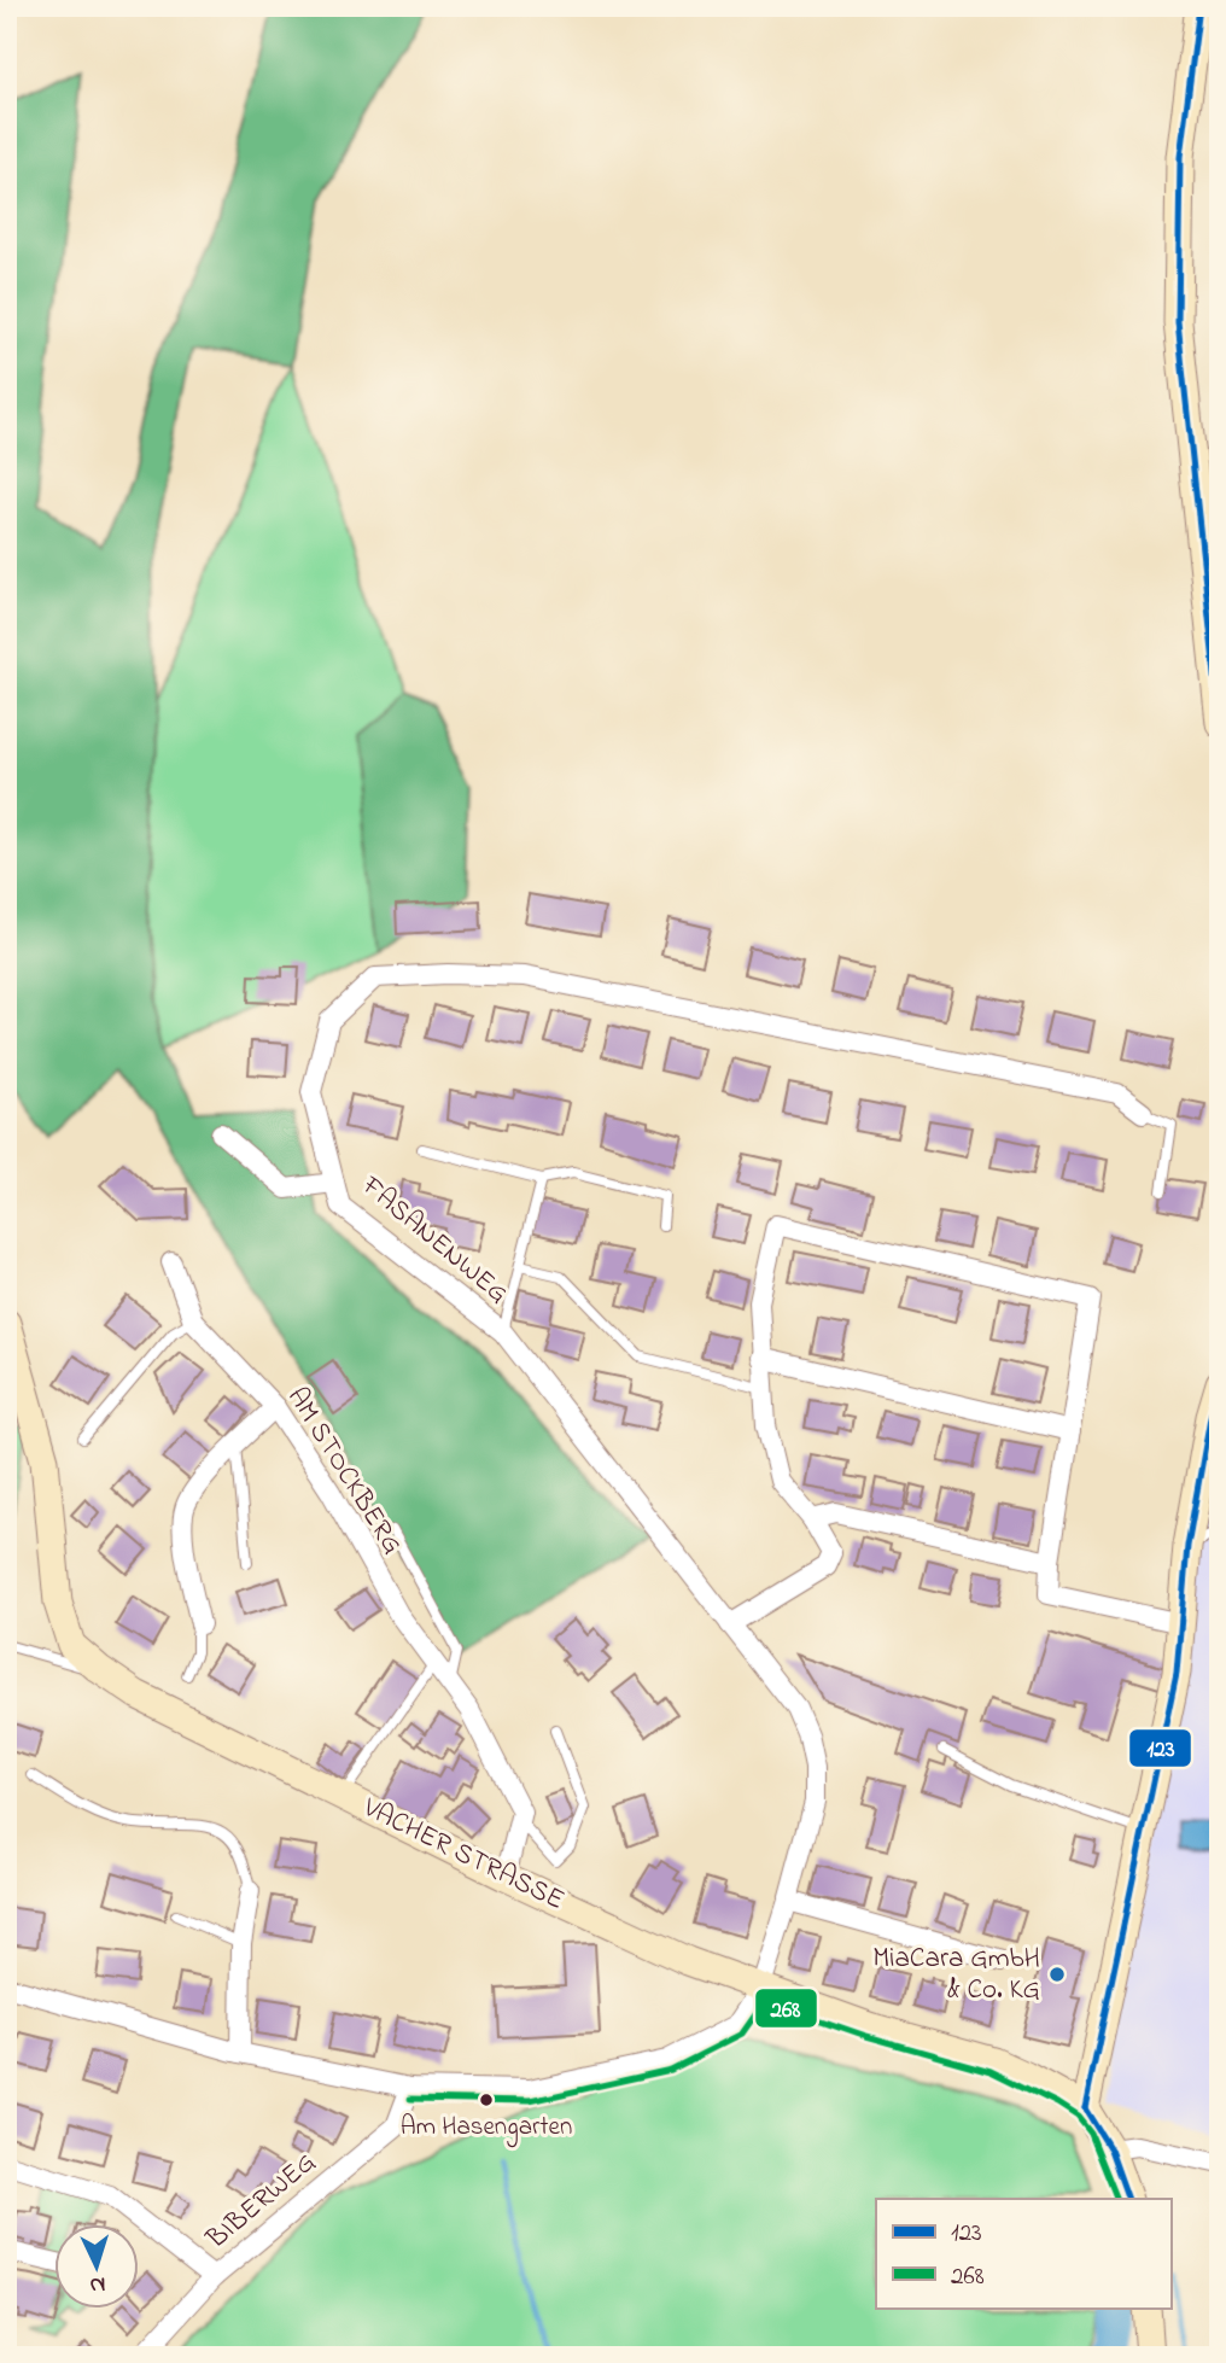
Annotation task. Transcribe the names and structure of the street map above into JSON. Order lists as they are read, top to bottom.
{
  "streets": {
    "main road": ["VACHER STRASSE"],
    "street": ["FASANENWEG", "AM STOCKBERG", "BIBERWEG"]
  },
  "crossings": [
    ["FASANENWEG", "VACHER STRASSE"]
  ],
  "places": ["MiaCara GmbH & Co. KG", "Am Hasengarten"],
  "lines": ["transit line 123", "transit line 268"],
  "legend": ["123", "268"],
  "north": "bottom"
}
